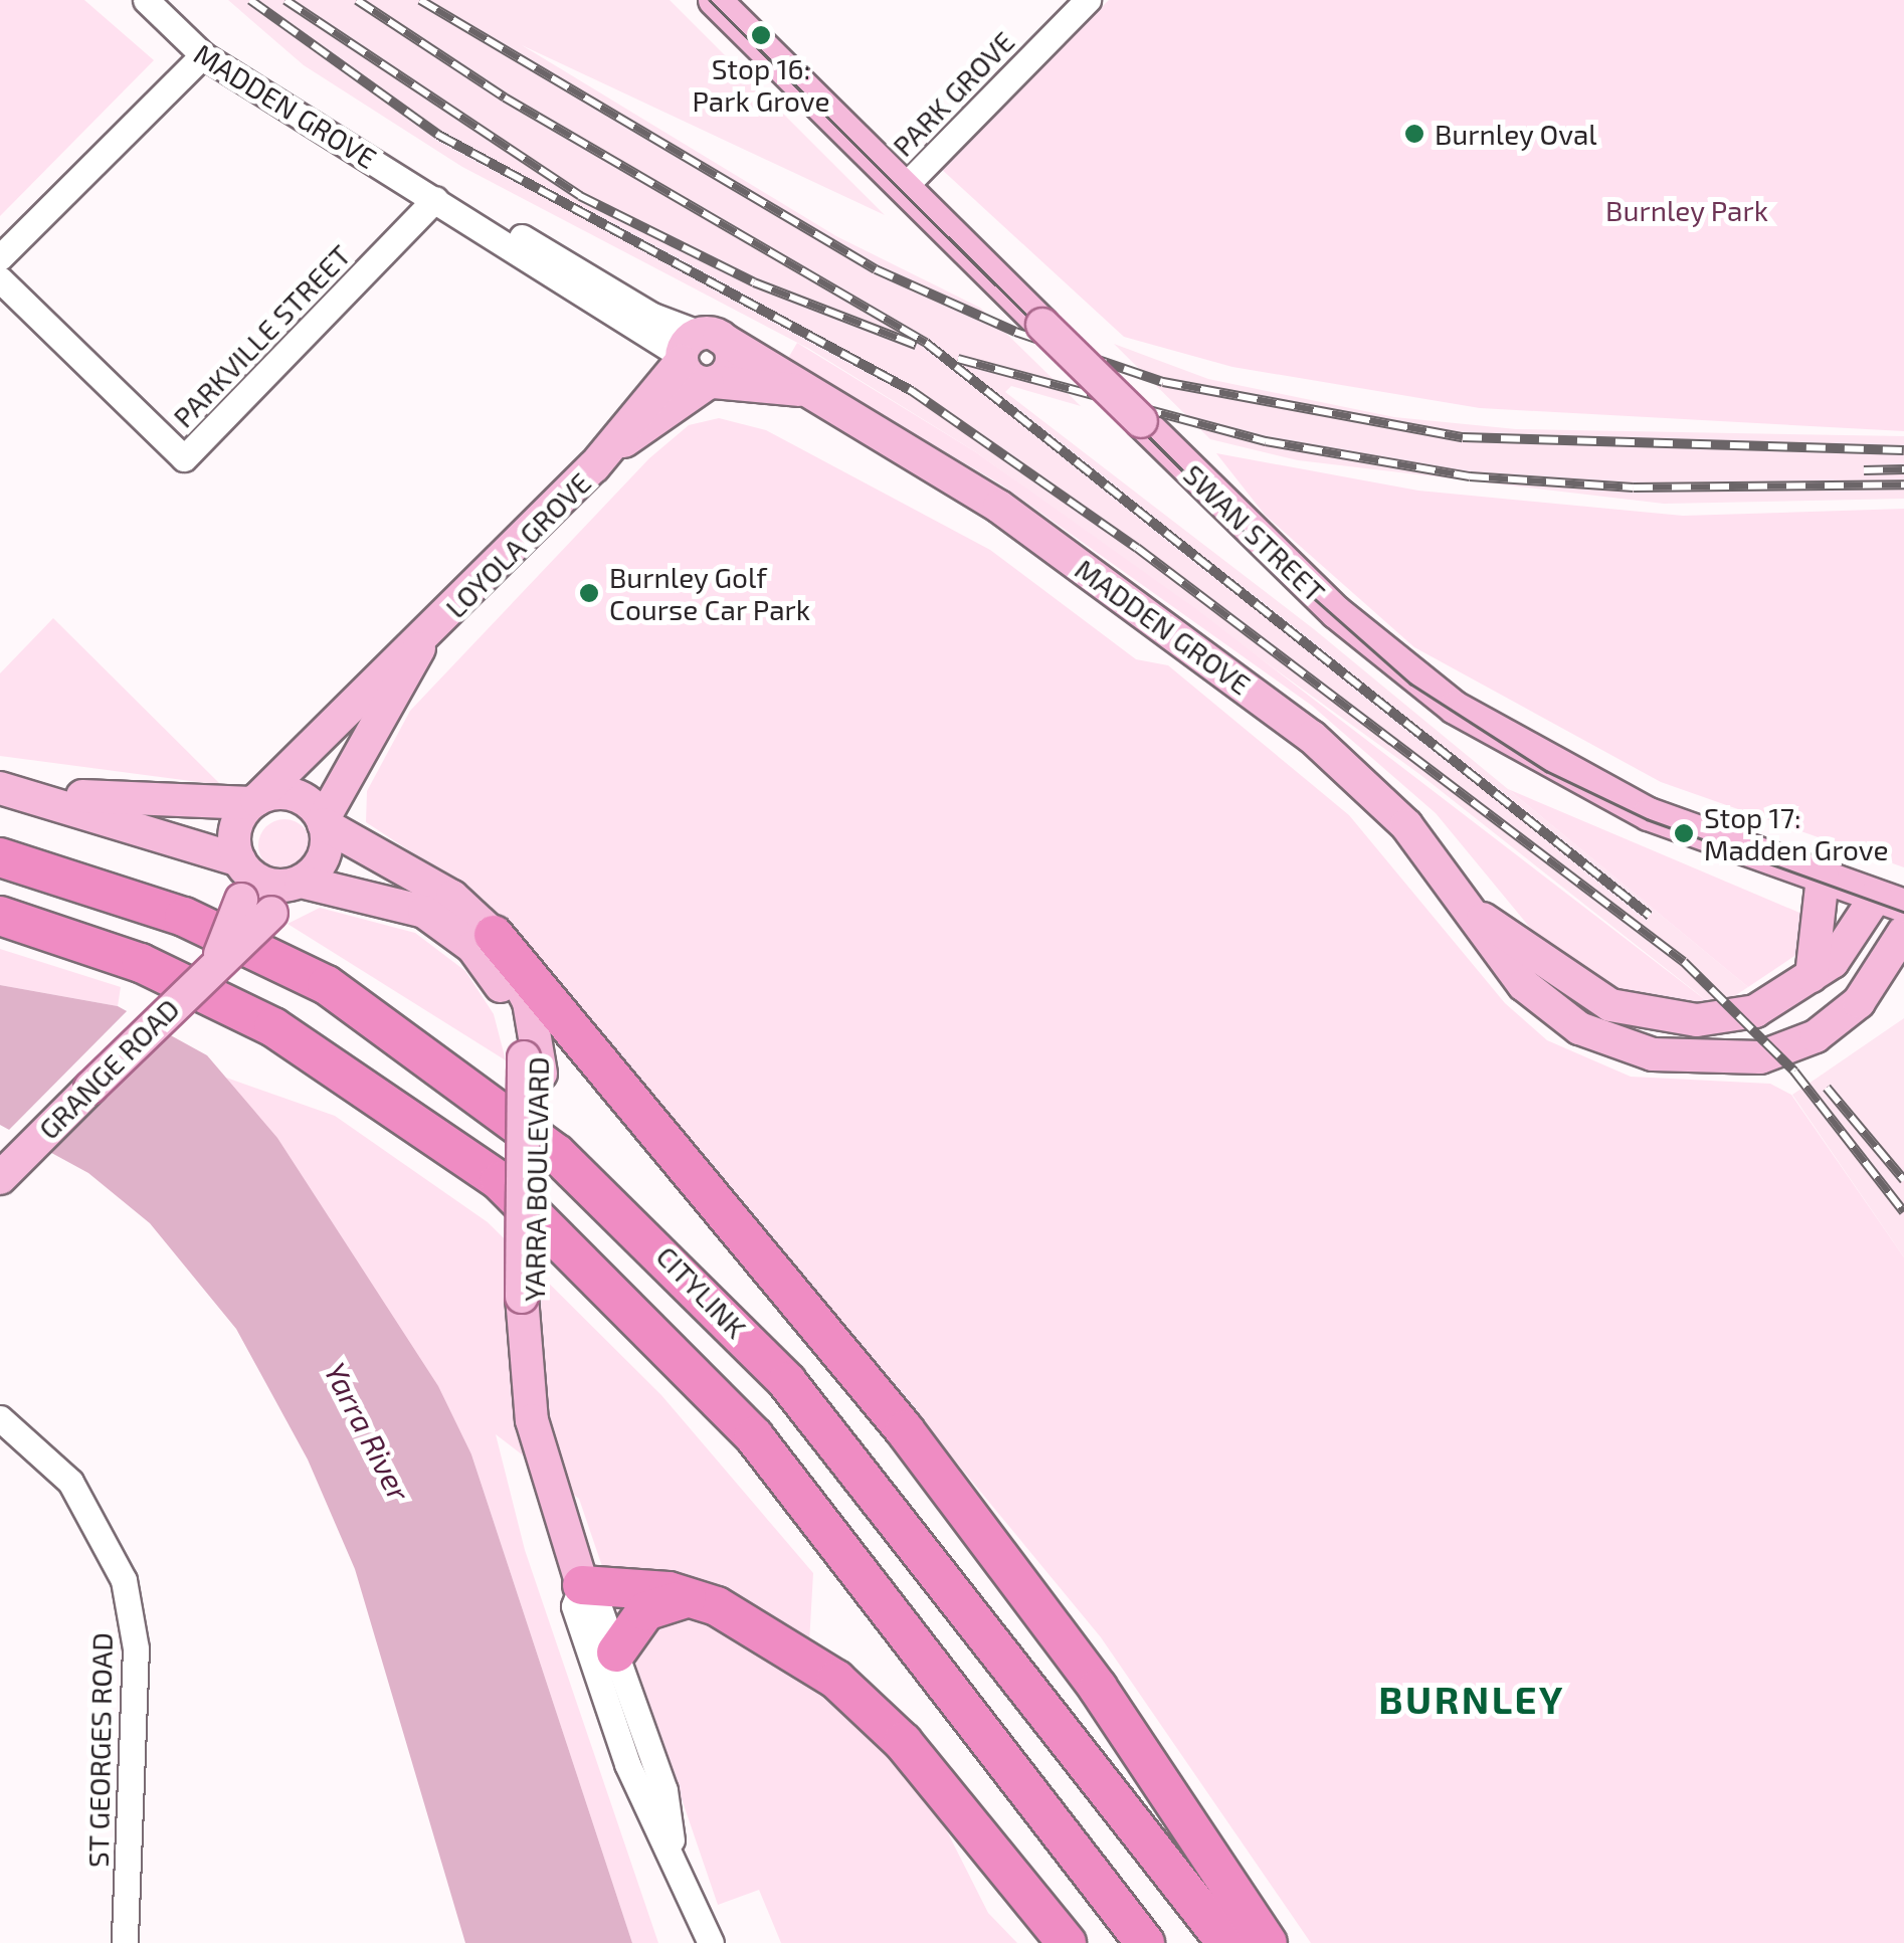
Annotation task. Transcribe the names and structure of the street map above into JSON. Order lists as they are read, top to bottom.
{
  "streets": {
    "highway": ["CITYLINK"],
    "main road": [
      "MADDEN GROVE",
      "SWAN STREET",
      "LOYOLA GROVE",
      "GRANGE ROAD",
      "YARRA BOULEVARD"
    ],
    "street": ["PARK GROVE", "PARKVILLE STREET", "ST GEORGES ROAD"]
  },
  "crossings": [
    ["PARK GROVE", "SWAN STREET"],
    ["MADDEN GROVE", "PARKVILLE STREET"],
    ["MADDEN GROVE", "SWAN STREET"],
    ["MADDEN GROVE", "LOYOLA GROVE"],
    ["LOYOLA GROVE", "GRANGE ROAD"],
    ["LOYOLA GROVE", "YARRA BOULEVARD"],
    ["GRANGE ROAD", "YARRA BOULEVARD"]
  ],
  "districts": ["BURNLEY"],
  "water": ["Yarra River"],
  "parks": ["Burnley Park"],
  "places": [
    "Stop 16: Park Grove",
    "Burnley Oval",
    "Burnley Golf Course Car Park",
    "Stop 17: Madden Grove"
  ]
}
